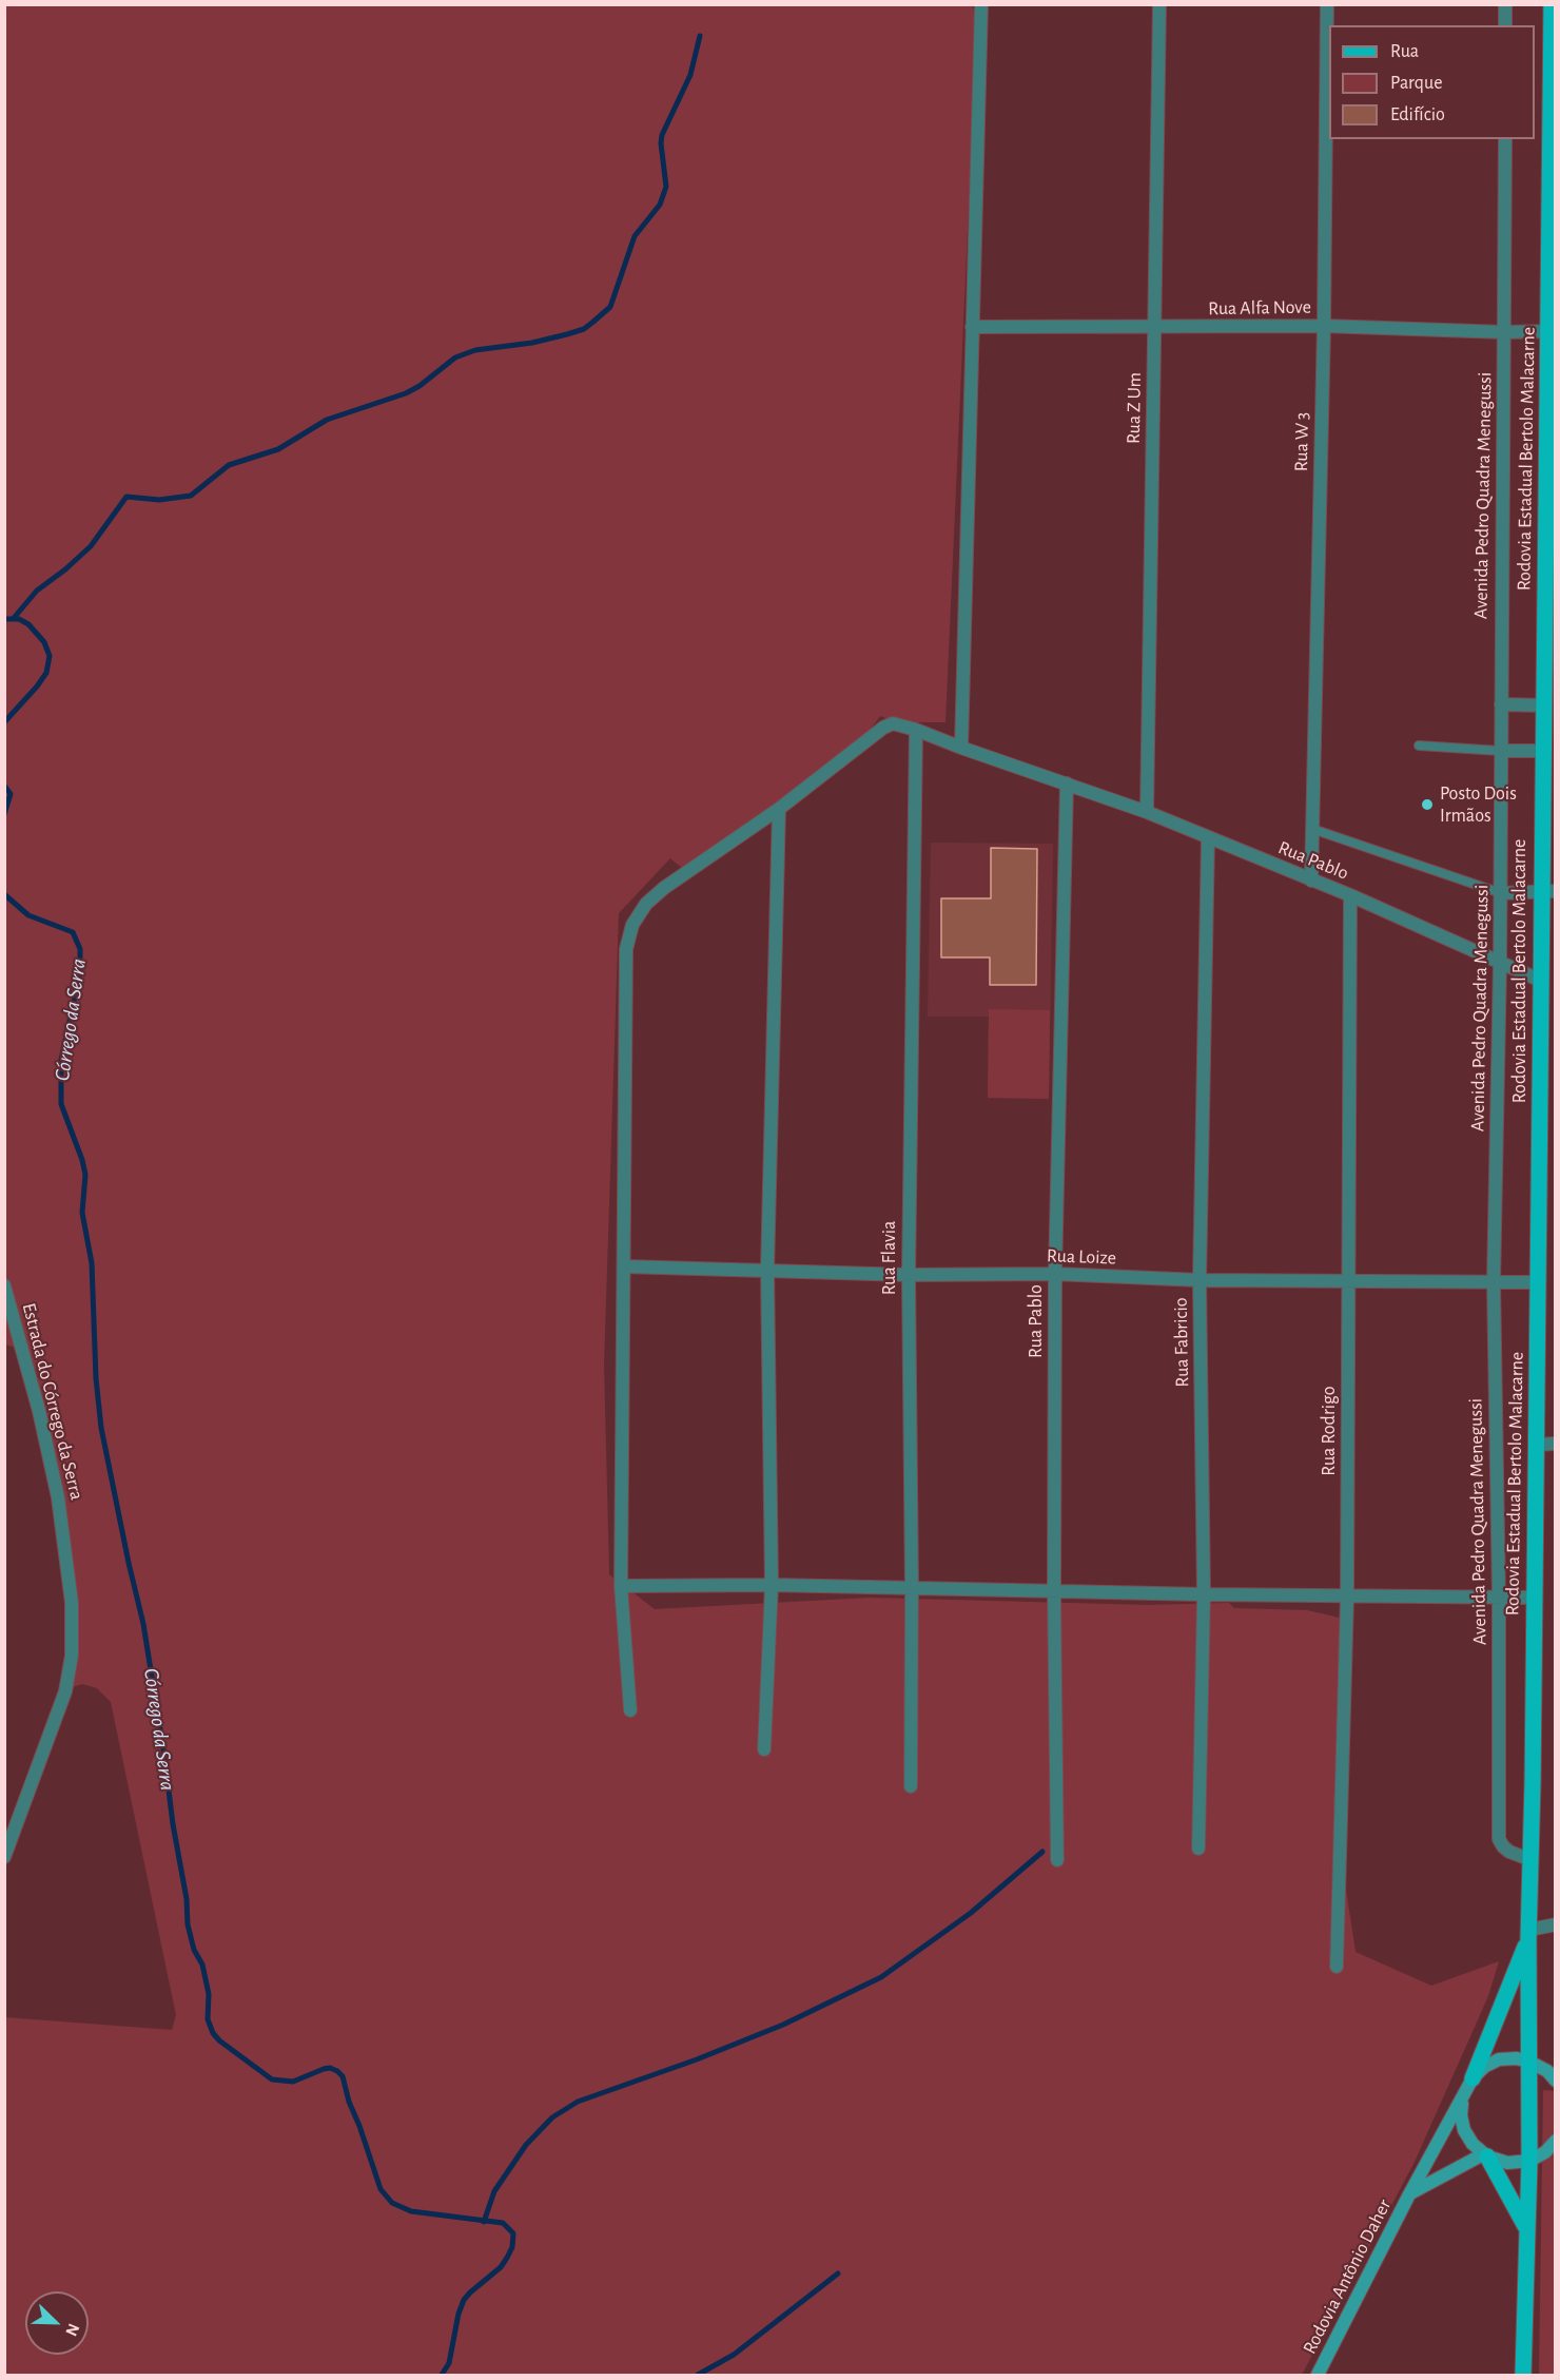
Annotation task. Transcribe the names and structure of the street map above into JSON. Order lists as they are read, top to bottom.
{
  "streets": {
    "main road": ["Rodovia Estadual Bertolo Malacarne", "Rodovia Antônio Daher"],
    "street": [
      "Rua Alfa Nove",
      "Rua Z Um",
      "Rua W 3",
      "Avenida Pedro Quadra Menegussi",
      "Rua Pablo",
      "Rua Loize",
      "Rua Flavia",
      "Rua Fabricio",
      "Estrada do Córrego da Serra",
      "Rua Rodrigo"
    ]
  },
  "crossings": [
    ["Rua Alfa Nove", "Rua Z Um"],
    ["Rua Alfa Nove", "Rua W 3"],
    ["Rua Alfa Nove", "Rodovia Estadual Bertolo Malacarne"],
    ["Rua Alfa Nove", "Avenida Pedro Quadra Menegussi"],
    ["Rua Z Um", "Rua Pablo"],
    ["Rua W 3", "Rua Pablo"],
    ["Rodovia Estadual Bertolo Malacarne", "Avenida Pedro Quadra Menegussi"],
    ["Rodovia Estadual Bertolo Malacarne", "Rua Pablo"],
    ["Rodovia Estadual Bertolo Malacarne", "Rua Loize"],
    ["Avenida Pedro Quadra Menegussi", "Rua Pablo"],
    ["Avenida Pedro Quadra Menegussi", "Rua Loize"],
    ["Rua Pablo", "Rua Loize"],
    ["Rua Pablo", "Rua Flavia"],
    ["Rua Pablo", "Rua Fabricio"],
    ["Rua Pablo", "Rua Rodrigo"],
    ["Rua Loize", "Rua Flavia"],
    ["Rua Loize", "Rua Fabricio"],
    ["Rua Loize", "Rua Rodrigo"]
  ],
  "water": ["Córrego da Serra"],
  "places": ["Posto Dois Irmãos"],
  "legend": ["Rua", "Parque", "Edifício"],
  "north": "bottom right"
}
